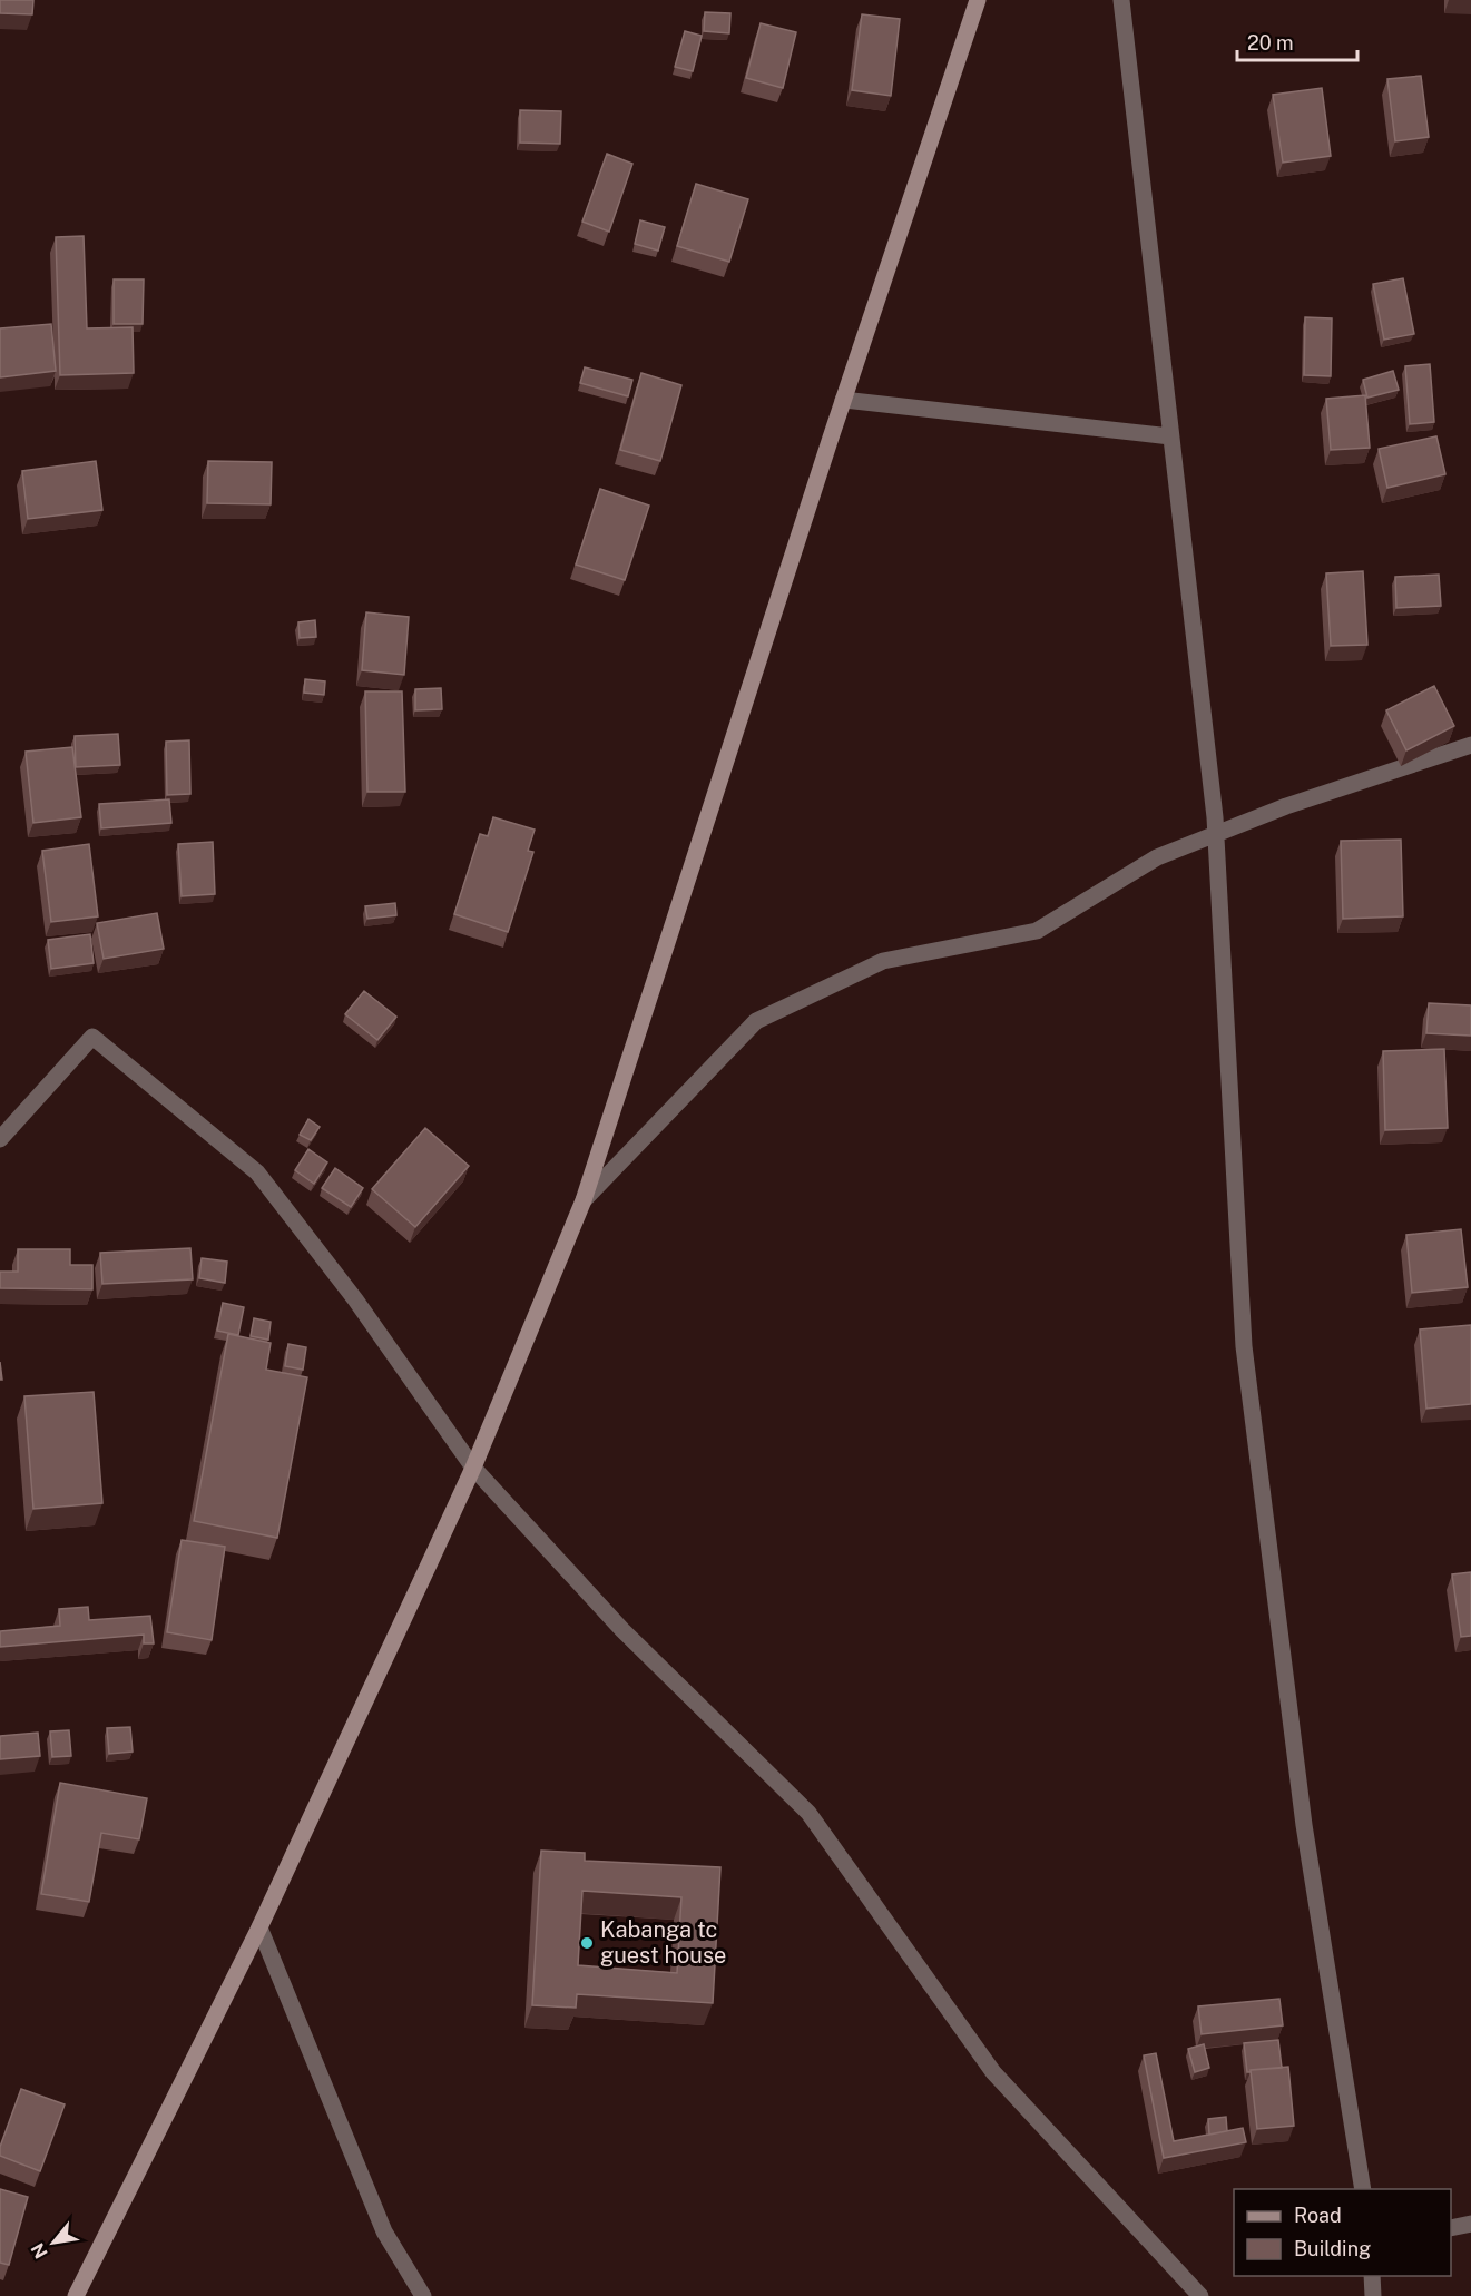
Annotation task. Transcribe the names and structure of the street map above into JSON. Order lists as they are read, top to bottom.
{
  "places": ["Kabanga tc guest house"],
  "legend": ["Road", "Building"],
  "scale_bar": "20 m",
  "north": "bottom left"
}
